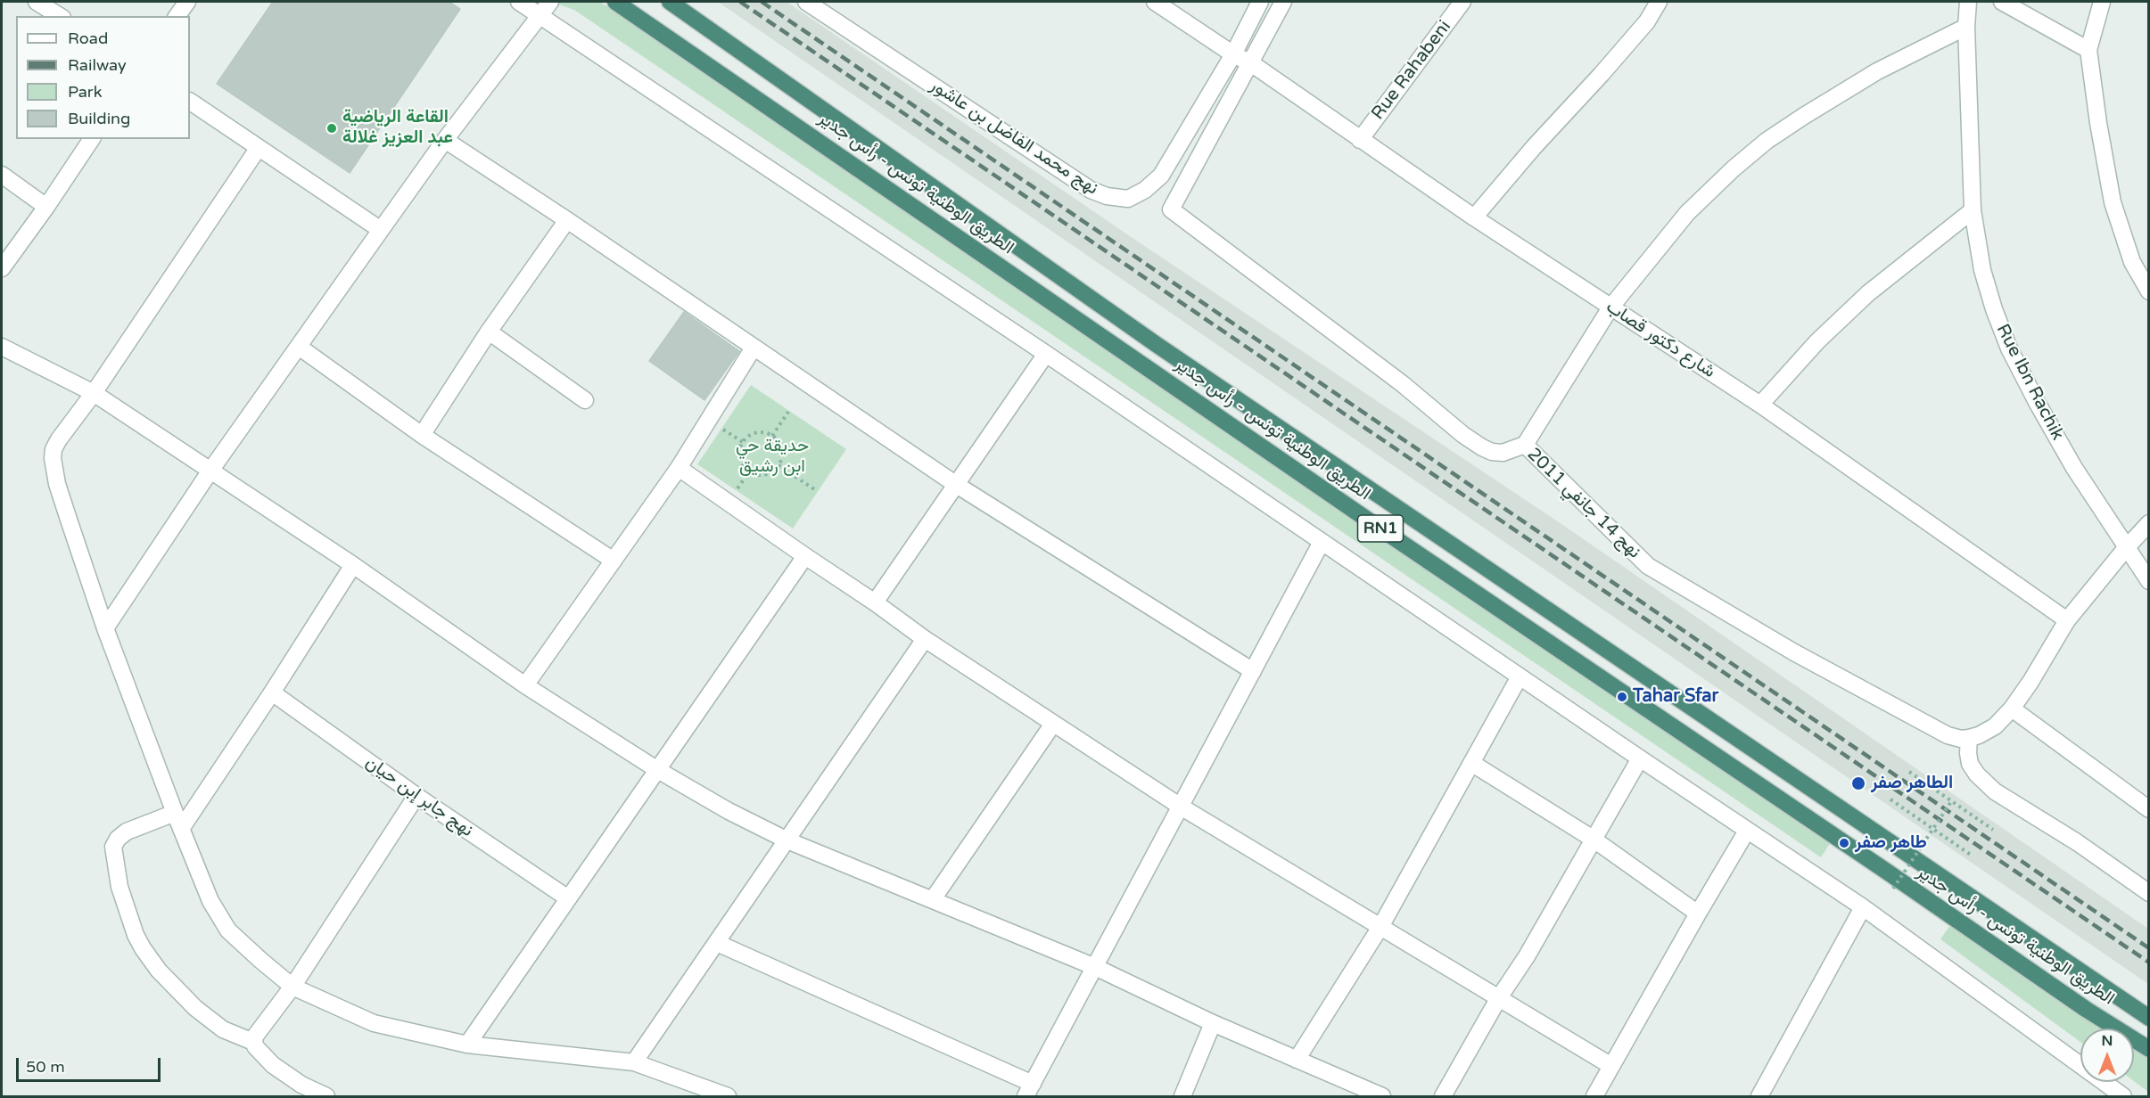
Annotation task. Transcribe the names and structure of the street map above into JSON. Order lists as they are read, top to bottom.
{
  "streets": {
    "highway": ["الطريق الوطنية تونس - رأس جدير", "RN1"],
    "street": [
      "Rue Rahabeni",
      "نهج محمد الفاضل بن عاشور",
      "شارع دكتور قصاب",
      "Rue Ibn Rachik",
      "نهج 14 جانفي 2011",
      "نهج جابر إبن حيان"
    ]
  },
  "crossings": [
    ["Rue Rahabeni", "شارع دكتور قصاب"],
    ["نهج محمد الفاضل بن عاشور", "شارع دكتور قصاب"],
    ["شارع دكتور قصاب", "نهج 14 جانفي 2011"]
  ],
  "parks": ["حديقة حي ابن رشيق"],
  "places": [
    "القاعة الرياضية عبد العزيز غلالة",
    "Tahar Sfar",
    "الطاهر صفر",
    "طاهر صفر"
  ],
  "legend": [
    "Road",
    "Railway",
    "Park",
    "Building"
  ],
  "scale_bar": "50 m",
  "north": "top"
}
